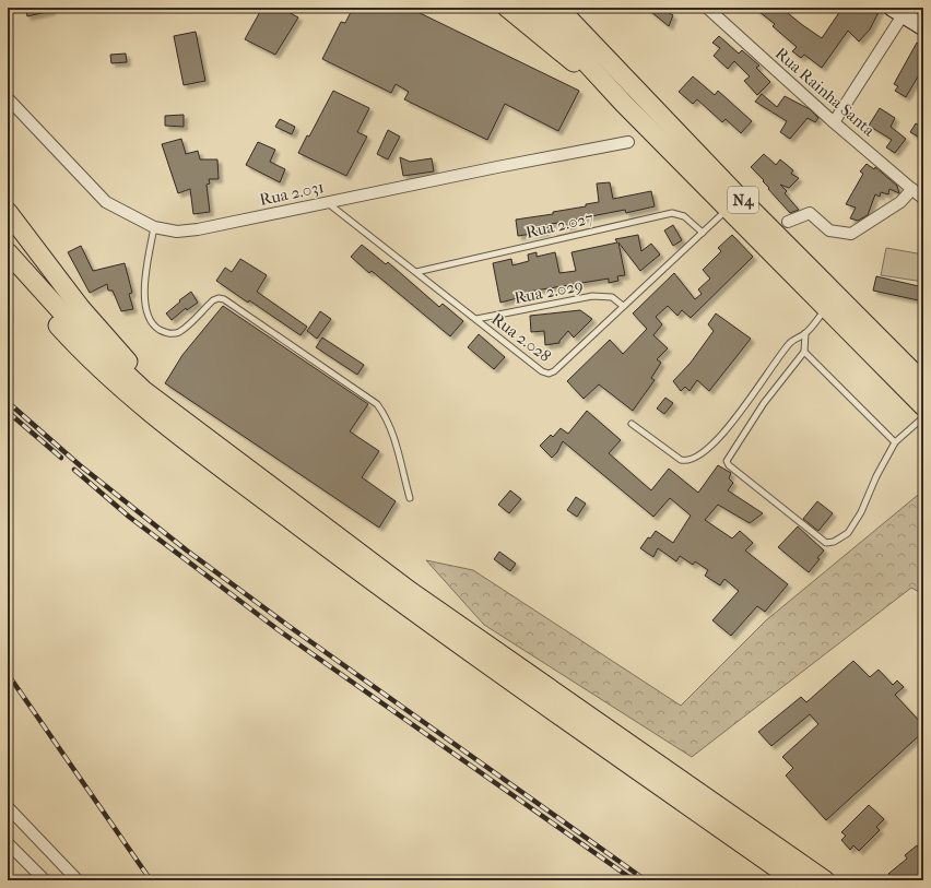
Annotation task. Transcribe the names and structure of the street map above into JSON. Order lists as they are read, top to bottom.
{
  "streets": {
    "highway": ["N4"],
    "street": ["Rua Rainha Santa", "Rua 2.031"],
    "lane": ["Rua 2.027", "Rua 2.029", "Rua 2.028"]
  },
  "crossings": [
    ["Rua 2.031", "Rua 2.028"],
    ["N4", "Rua 2.028"],
    ["Rua 2.027", "Rua 2.028"],
    ["Rua 2.029", "Rua 2.028"]
  ]
}
